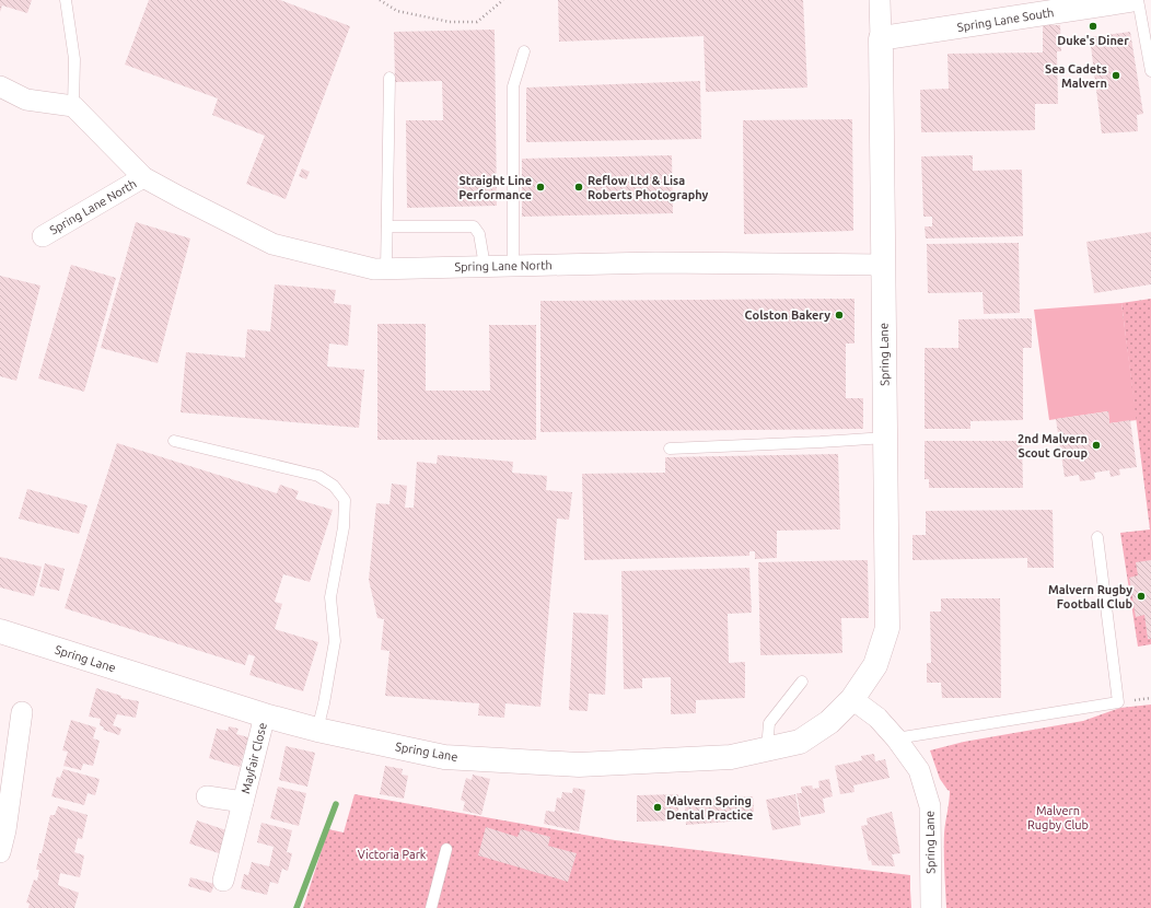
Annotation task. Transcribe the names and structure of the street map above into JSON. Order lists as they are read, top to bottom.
{
  "streets": {
    "street": [
      "Spring Lane South",
      "Spring Lane North",
      "Spring Lane",
      "Mayfair Close"
    ]
  },
  "crossings": [
    ["Spring Lane South", "Spring Lane"],
    ["Spring Lane North", "Spring Lane"],
    ["Spring Lane", "Mayfair Close"]
  ],
  "parks": ["Malvern Rugby Club", "Victoria Park"],
  "places": [
    "Duke's Diner",
    "Sea Cadets Malvern",
    "Straight Line Performance",
    "Reflow Ltd & Lisa Roberts Photography",
    "Colston Bakery",
    "2nd Malvern Scout Group",
    "Malvern Rugby Football Club",
    "Malvern Spring Dental Practice"
  ]
}
